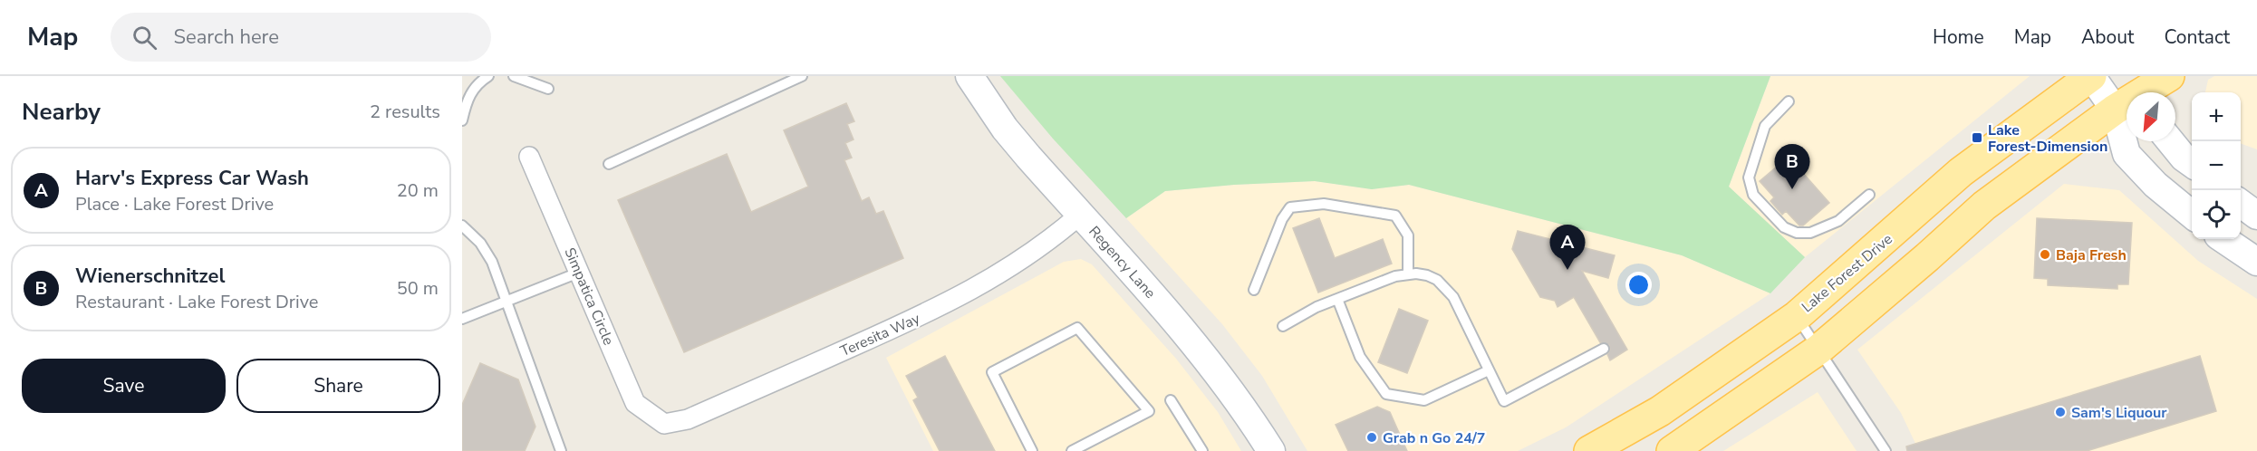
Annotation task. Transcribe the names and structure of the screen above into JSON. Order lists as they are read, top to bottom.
{
  "streets": {
    "main road": ["Lake Forest Drive"],
    "street": ["Regency Lane", "Simpatica Circle", "Teresita Way"]
  },
  "crossings": [
    ["Regency Lane", "Teresita Way"],
    ["Simpatica Circle", "Teresita Way"]
  ],
  "places": {
    "transit": ["Lake Forest-Dimension"],
    "other": ["Baja Fresh", "Sam's Liquour", "Grab n Go 24/7"]
  },
  "north": "bottom left",
  "page": {
    "header": "Map",
    "search": "Search here",
    "nav": [
      "Home",
      "Map",
      "About",
      "Contact"
    ],
    "heading": ["Nearby", "2 results"],
    "map_buttons": ["+", "−"],
    "pins": ["B", "A"],
    "list": [
      {
        "mark": "A",
        "name": "Harv's Express Car Wash",
        "note": "Place · Lake Forest Drive",
        "value": "20 m"
      },
      {
        "mark": "B",
        "name": "Wienerschnitzel",
        "note": "Restaurant · Lake Forest Drive",
        "value": "50 m"
      }
    ],
    "buttons": ["Save", "Share"]
  }
}
